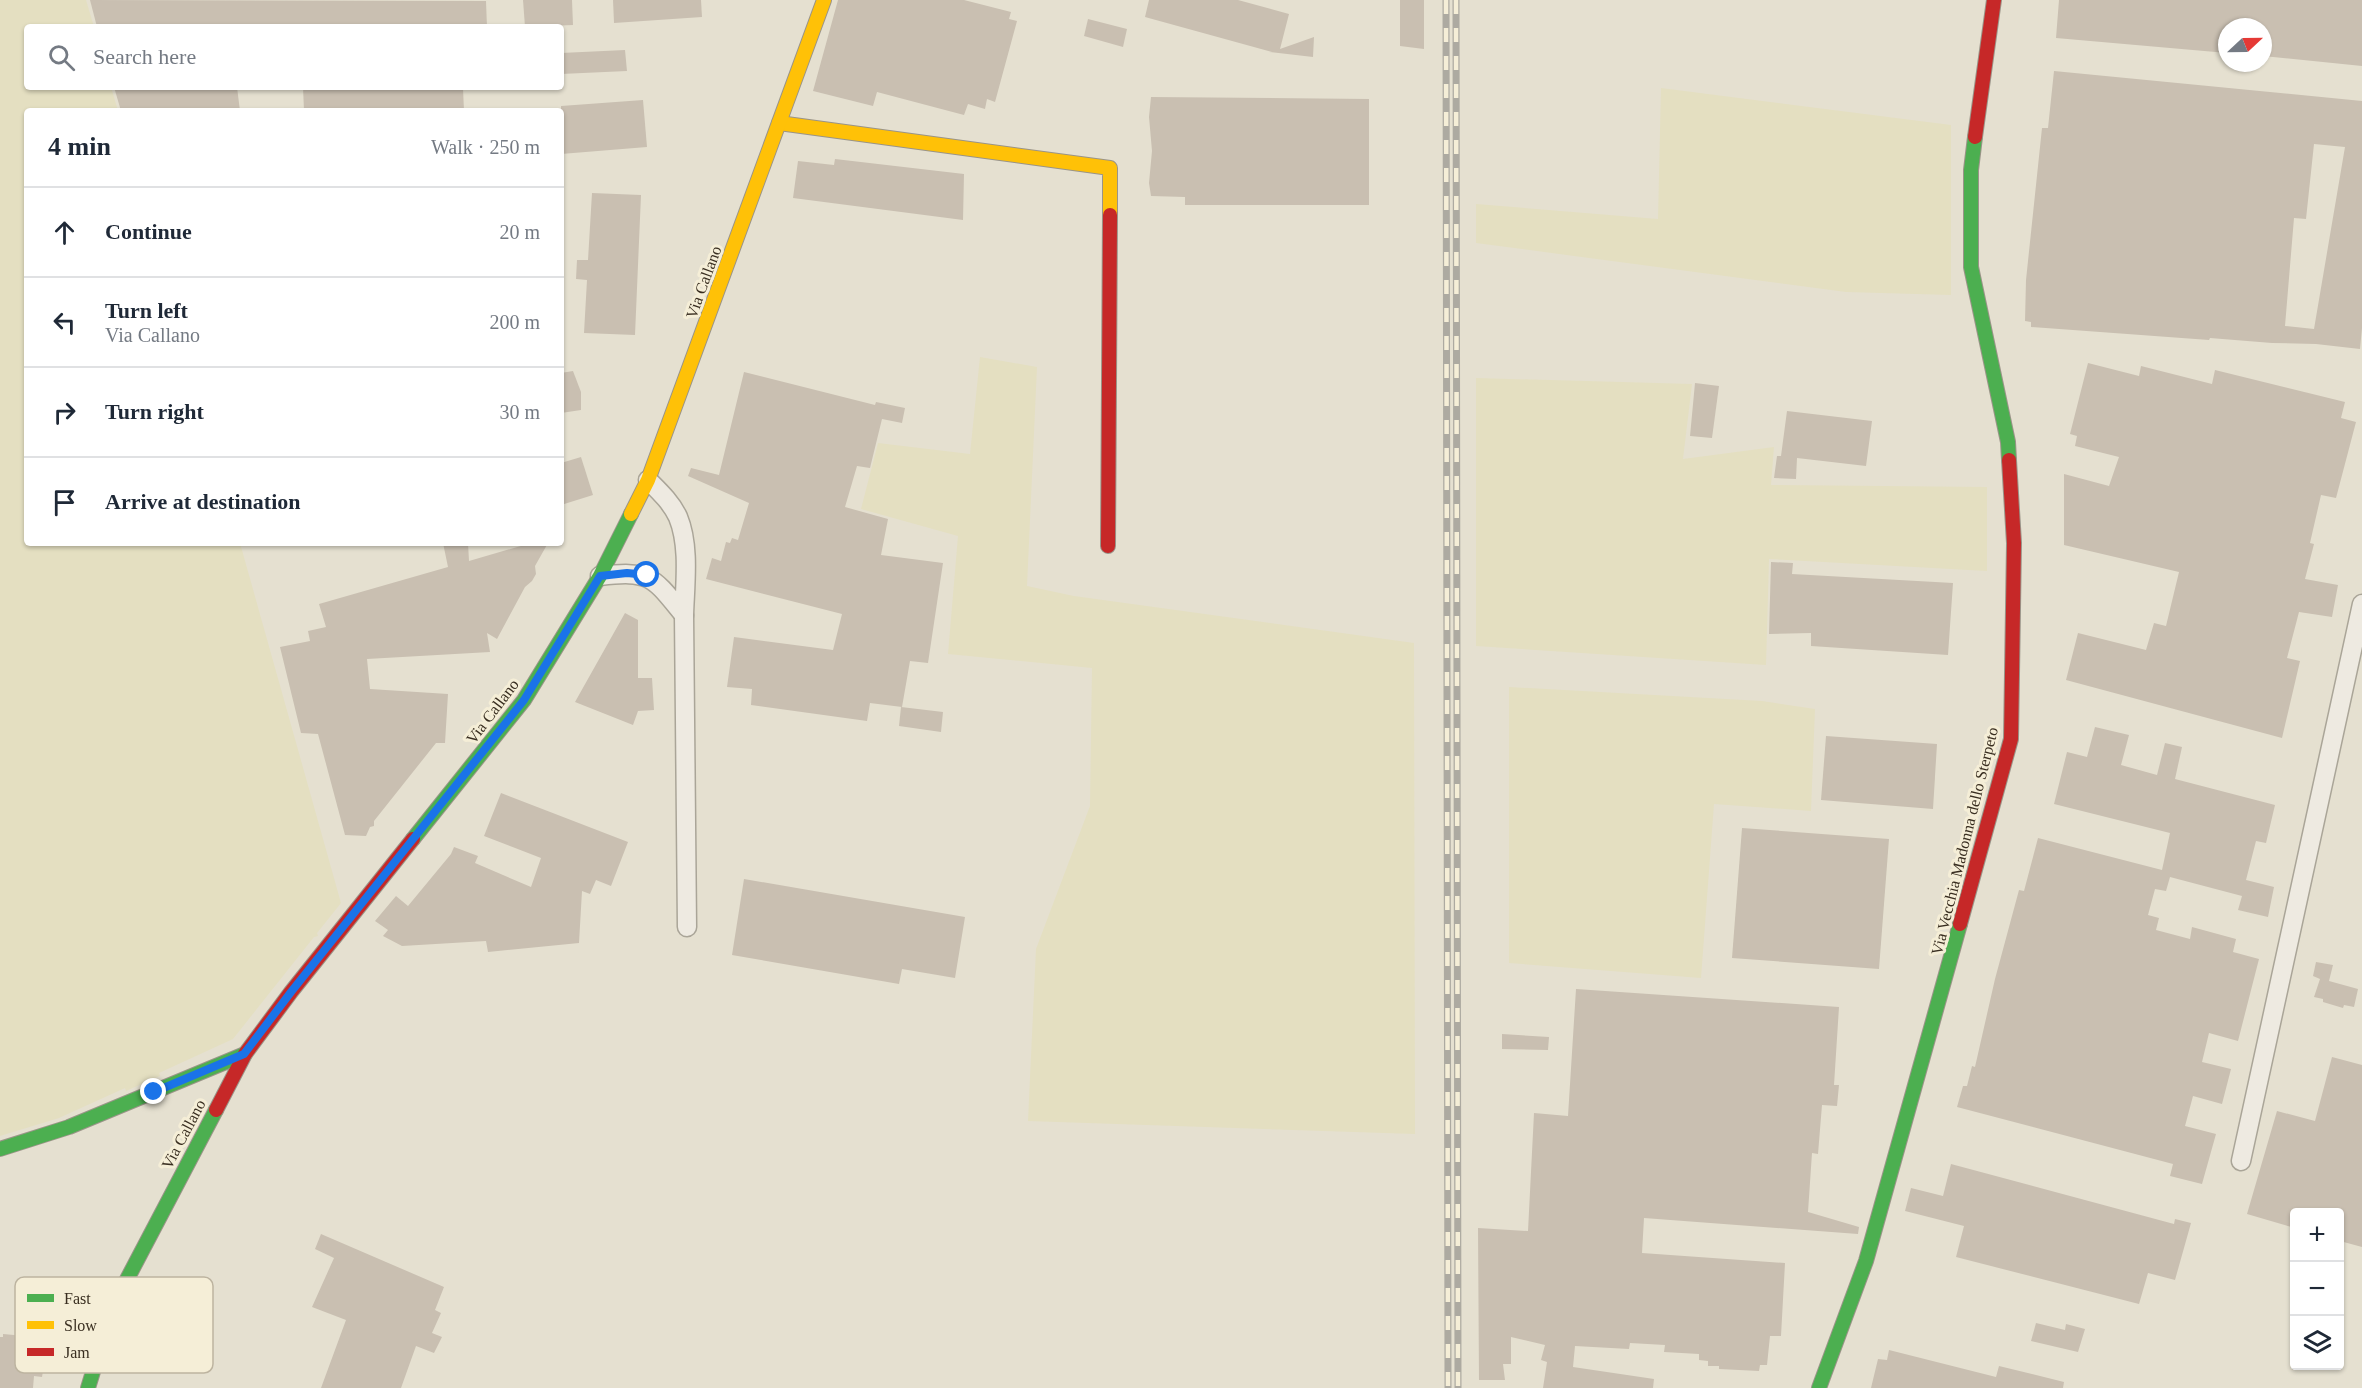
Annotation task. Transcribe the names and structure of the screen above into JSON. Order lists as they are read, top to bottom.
{
  "streets": {
    "street": ["Via Callano", "Via Vecchia Madonna dello Sterpeto"]
  },
  "legend": ["Fast", "Slow", "Jam"],
  "north": "right",
  "page": {
    "search": "Search here",
    "heading": ["4 min", "Walk · 250 m"],
    "list": [
      ["Continue", "20 m"],
      ["Turn left", "Via Callano", "200 m"],
      ["Turn right", "30 m"],
      "Arrive at destination"
    ],
    "map_buttons": ["+", "−"]
  }
}
